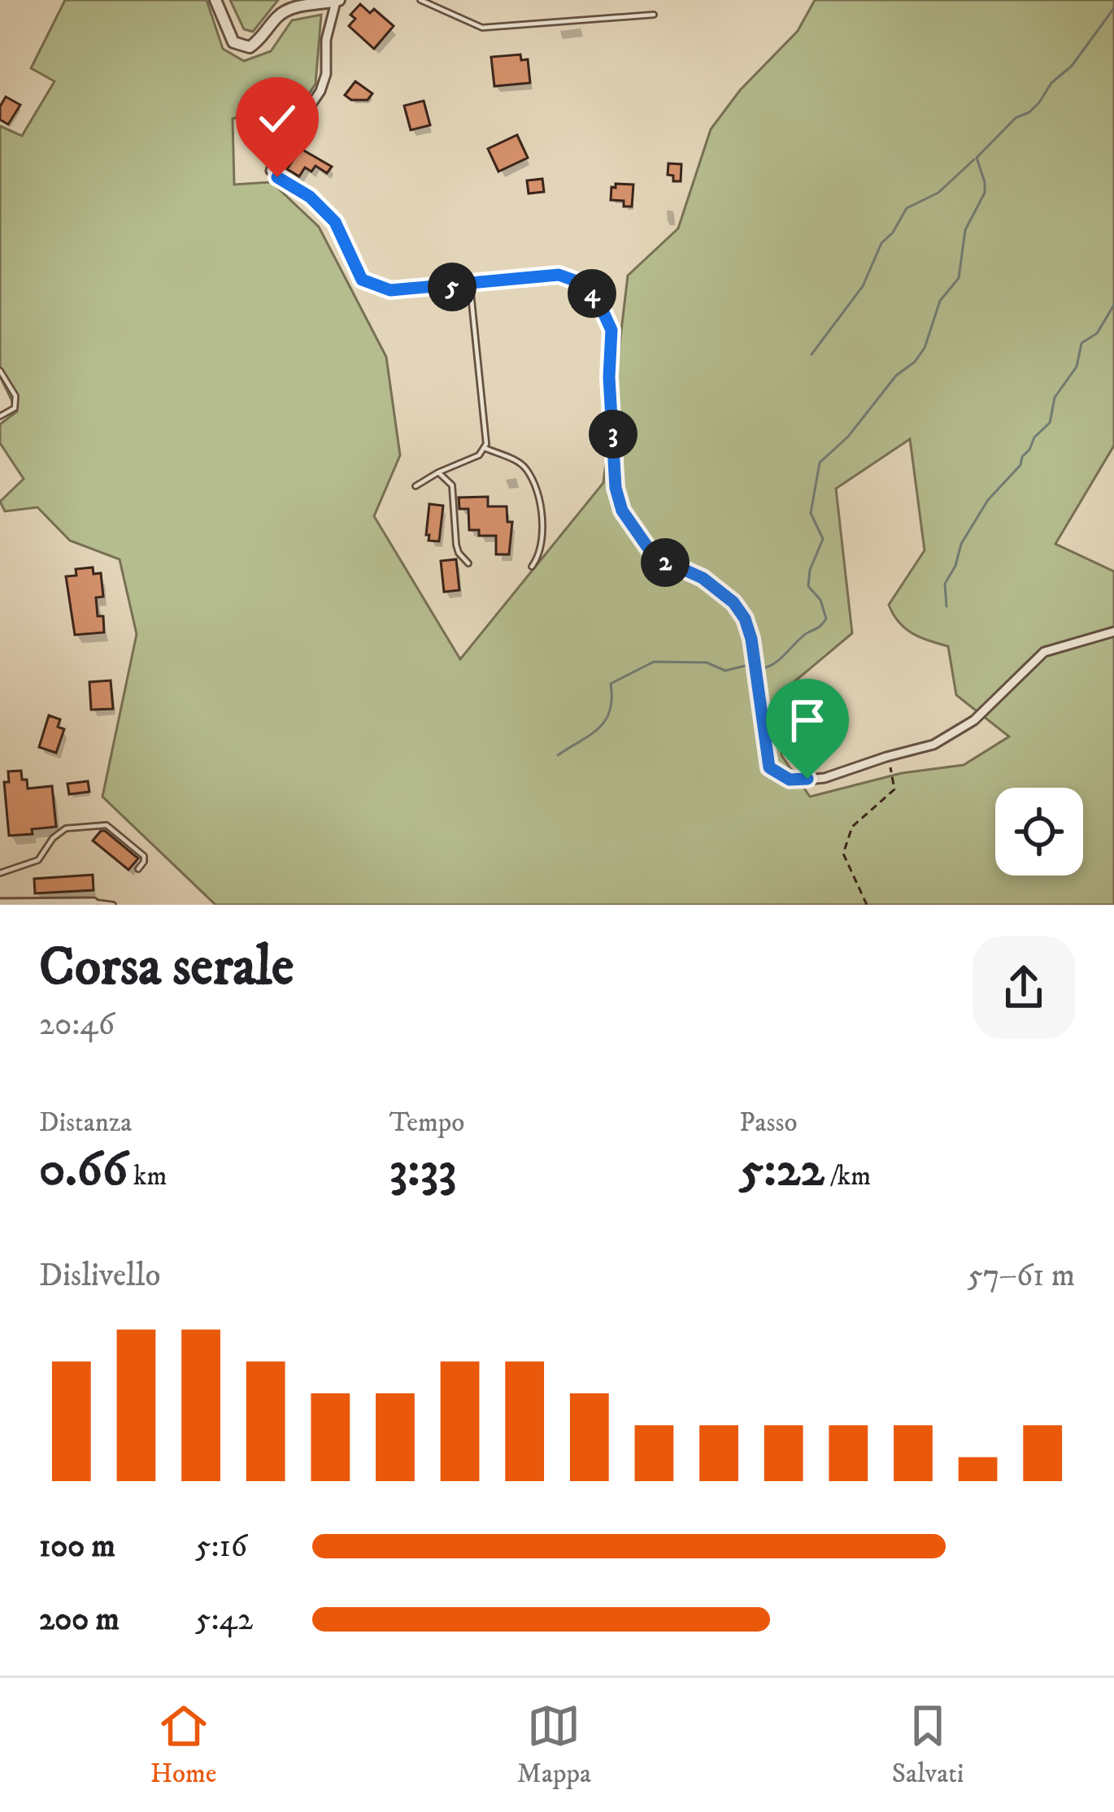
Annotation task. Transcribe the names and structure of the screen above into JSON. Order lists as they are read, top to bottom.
{
  "page": {
    "pins": [
      "5",
      "4",
      "3",
      "2"
    ],
    "heading": ["Corsa serale", "20:46"],
    "stats": [
      ["Distanza", "0.66 km"],
      ["Tempo", "3:33"],
      ["Passo", "5:22 /km"]
    ],
    "chart": ["Dislivello", "57–61 m"],
    "list": [
      {
        "name": "100 m",
        "note": "5:16"
      },
      {
        "name": "200 m",
        "note": "5:42"
      }
    ],
    "tabs": ["Home", "Mappa", "Salvati"]
  }
}
